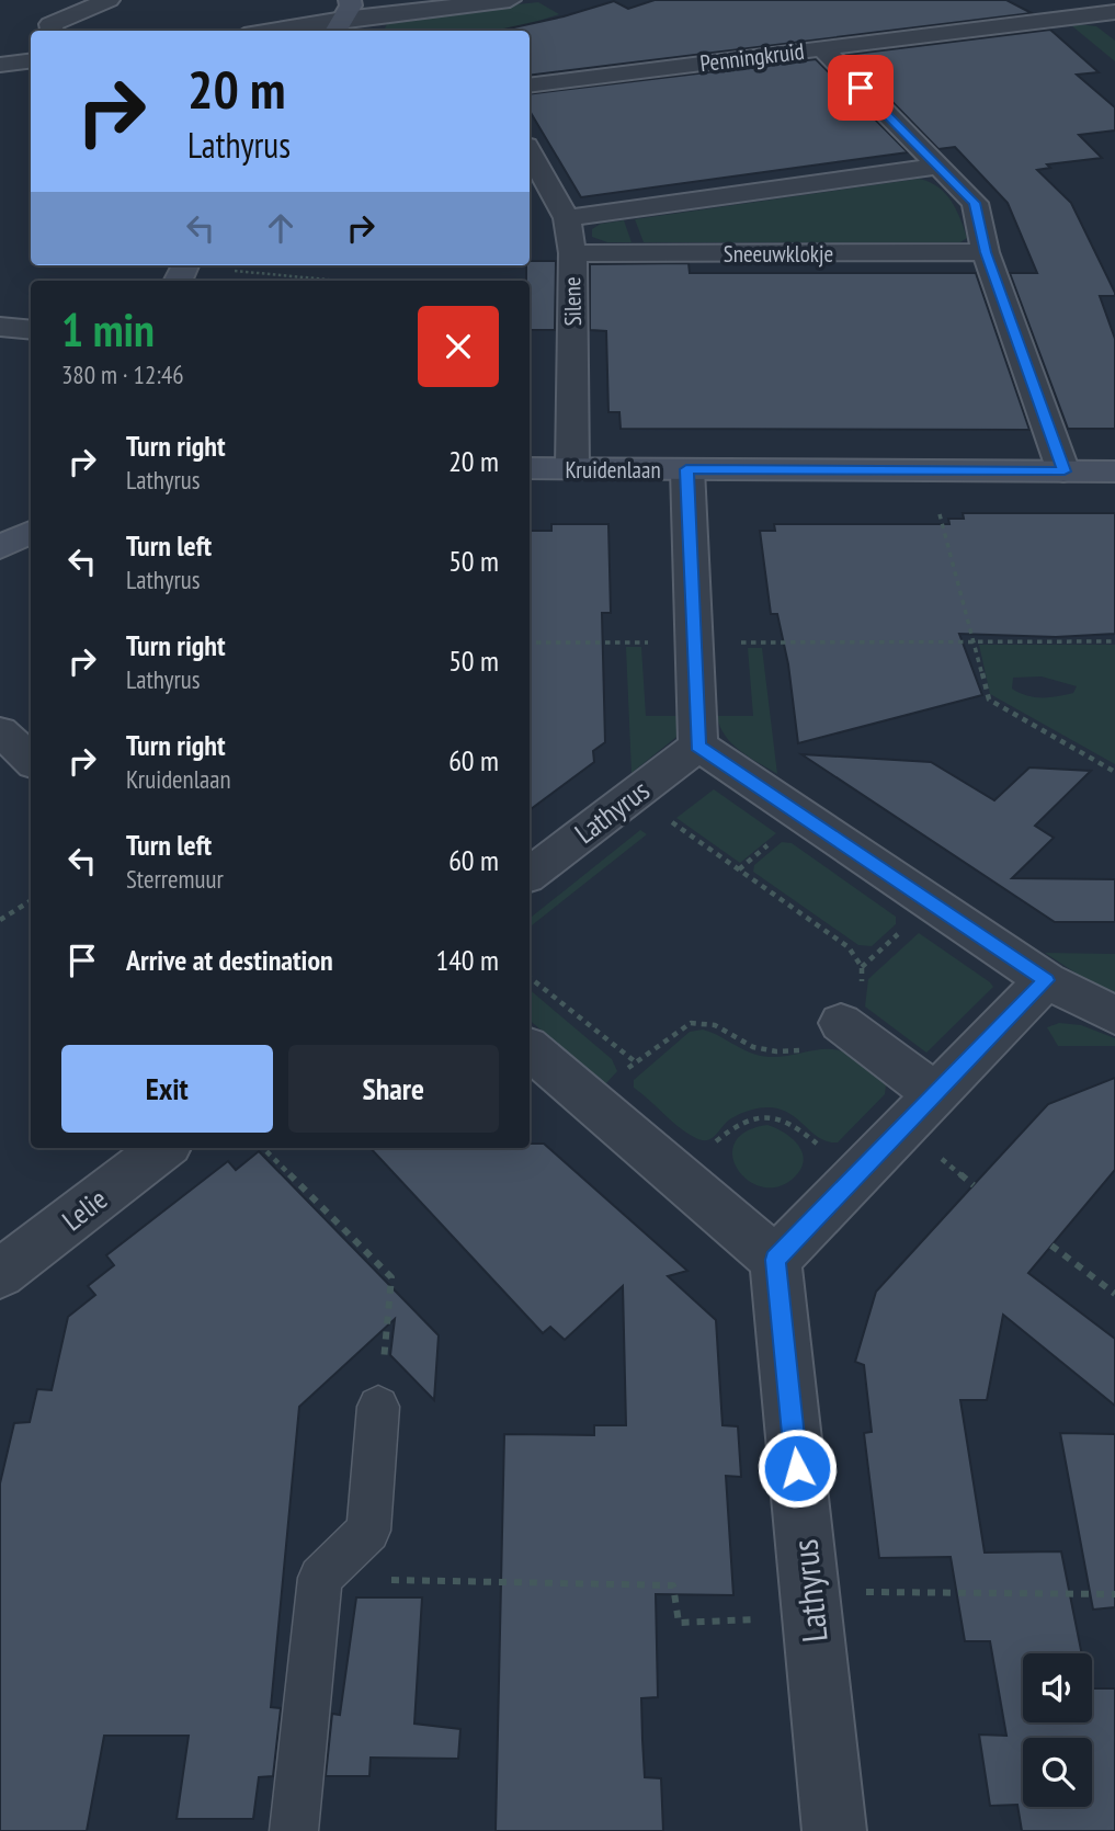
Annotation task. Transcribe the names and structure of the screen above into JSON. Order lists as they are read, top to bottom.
{
  "streets": {
    "street": [
      "Penningkruid",
      "Sneeuwklokje",
      "Silene",
      "Kruidenlaan",
      "Lathyrus",
      "Lelie"
    ]
  },
  "crossings": [
    ["Sneeuwklokje", "Silene"],
    ["Silene", "Kruidenlaan"]
  ],
  "page": {
    "turn": ["20 m", "Lathyrus"],
    "heading": ["1 min", "380 m · 12:46"],
    "list": [
      {
        "name": "Turn right",
        "note": "Lathyrus",
        "value": "20 m"
      },
      {
        "name": "Turn left",
        "note": "Lathyrus",
        "value": "50 m"
      },
      {
        "name": "Turn right",
        "note": "Lathyrus",
        "value": "50 m"
      },
      {
        "name": "Turn right",
        "note": "Kruidenlaan",
        "value": "60 m"
      },
      {
        "name": "Turn left",
        "note": "Sterremuur",
        "value": "60 m"
      },
      {
        "name": "Arrive at destination",
        "value": "140 m"
      }
    ],
    "buttons": ["Exit", "Share"]
  }
}
